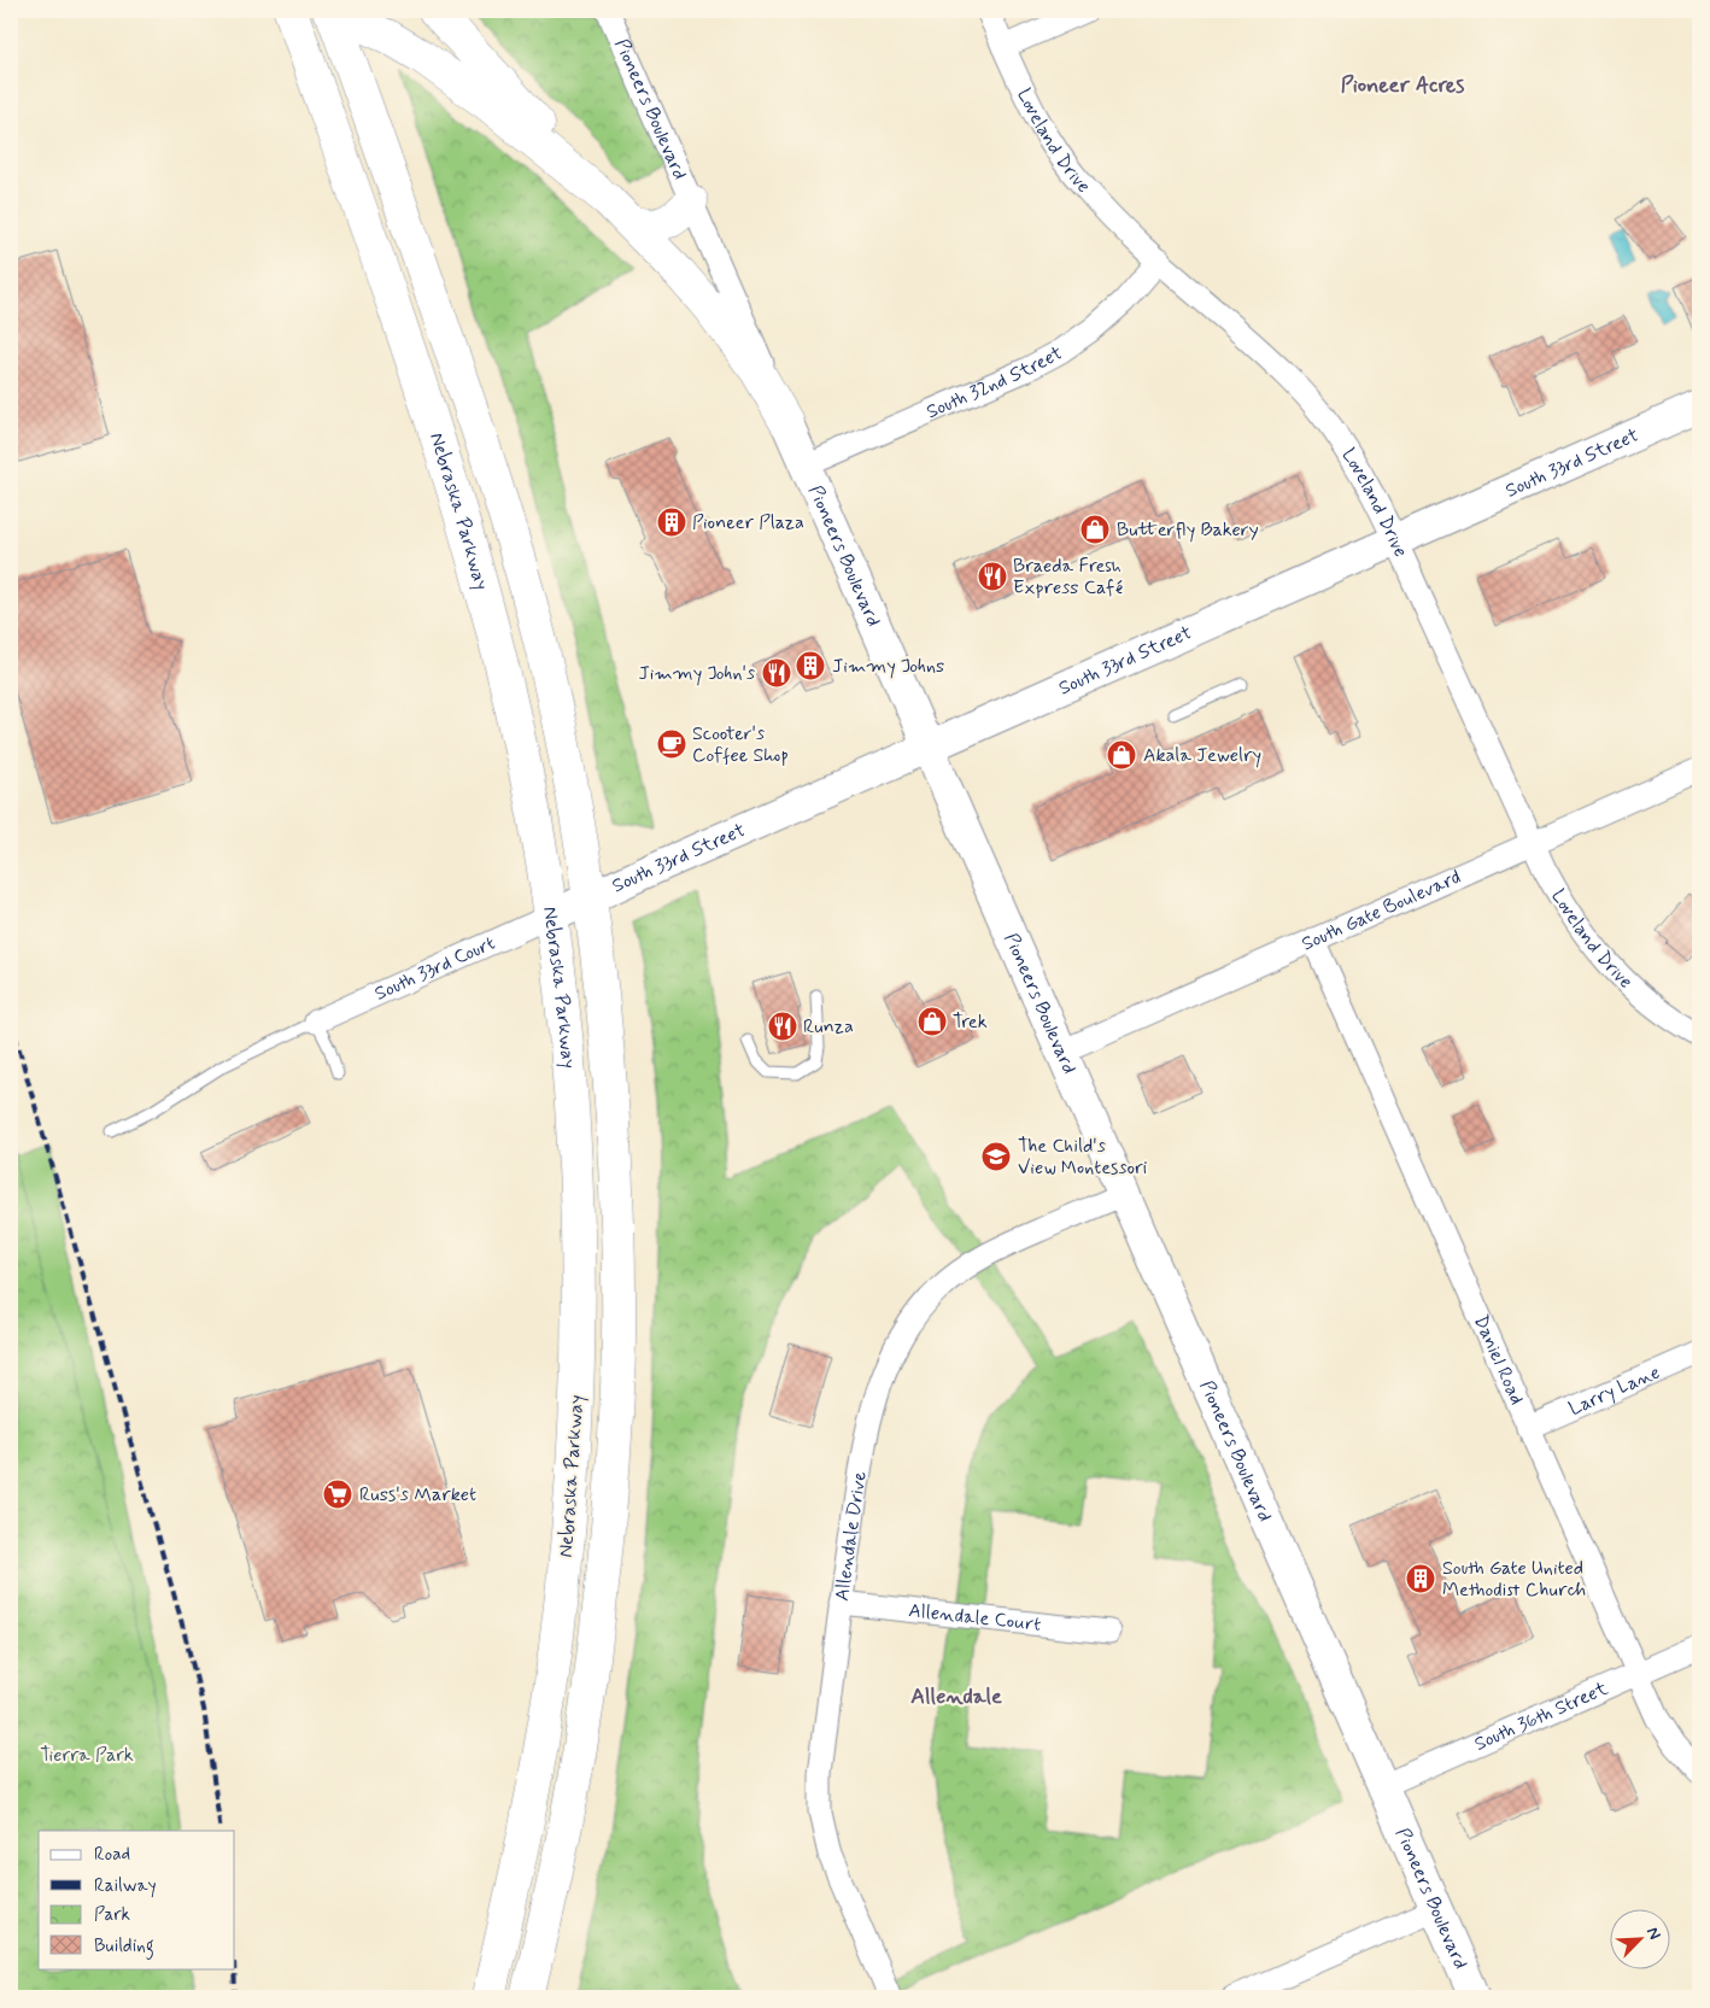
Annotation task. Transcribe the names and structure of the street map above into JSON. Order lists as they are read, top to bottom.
{
  "streets": {
    "main road": ["Pioneers Boulevard", "South 33rd Street", "Nebraska Parkway"],
    "street": [
      "Loveland Drive",
      "South 32nd Street",
      "South Gate Boulevard",
      "South 33rd Court",
      "Daniel Road",
      "Larry Lane",
      "Allendale Drive",
      "Allendale Court",
      "South 36th Street"
    ]
  },
  "crossings": [
    ["Pioneers Boulevard", "South 32nd Street"],
    ["Pioneers Boulevard", "South 33rd Street"],
    ["Pioneers Boulevard", "South Gate Boulevard"],
    ["Pioneers Boulevard", "Allendale Drive"],
    ["Pioneers Boulevard", "South 36th Street"],
    ["Loveland Drive", "South 32nd Street"],
    ["Loveland Drive", "South 33rd Street"],
    ["Loveland Drive", "South Gate Boulevard"],
    ["South 33rd Street", "Nebraska Parkway"],
    ["South 33rd Street", "South 33rd Court"],
    ["Nebraska Parkway", "South 33rd Court"],
    ["South Gate Boulevard", "Daniel Road"],
    ["Daniel Road", "Larry Lane"],
    ["Daniel Road", "South 36th Street"],
    ["Allendale Drive", "Allendale Court"]
  ],
  "districts": ["Pioneer Acres", "Allendale"],
  "parks": ["Tierra Park"],
  "places": {
    "building": ["Pioneer Plaza", "Jimmy Johns", "South Gate United Methodist Church"],
    "shop": ["Butterfly Bakery", "Akala Jewelry", "Trek"],
    "restaurant": ["Braeda Fresh Express Café", "Jimmy John's", "Runza"],
    "cafe": ["Scooter's Coffee Shop"],
    "school or university": ["The Child's View Montessori"],
    "supermarket": ["Russ's Market"]
  },
  "legend": [
    "Road",
    "Railway",
    "Park",
    "Building"
  ],
  "north": "top right"
}
